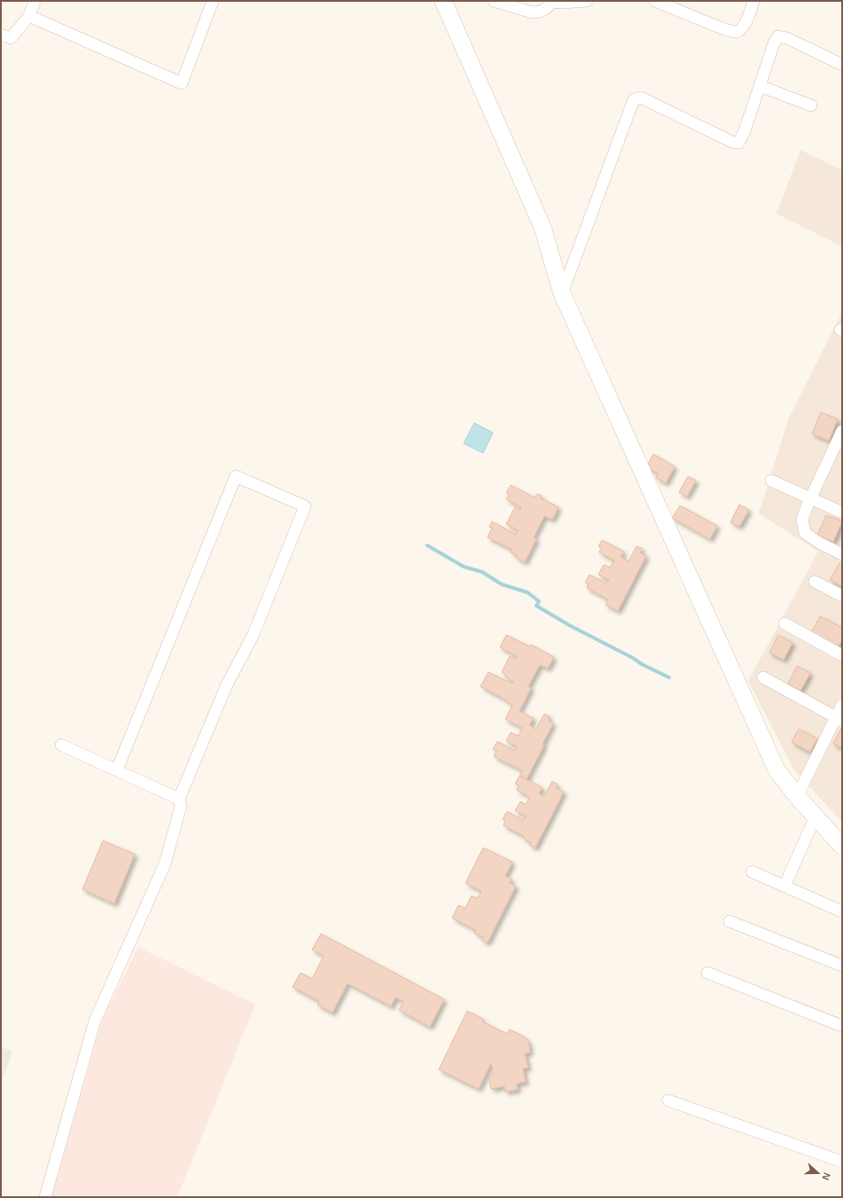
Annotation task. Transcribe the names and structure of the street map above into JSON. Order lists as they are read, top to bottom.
{
  "north": "right"
}
